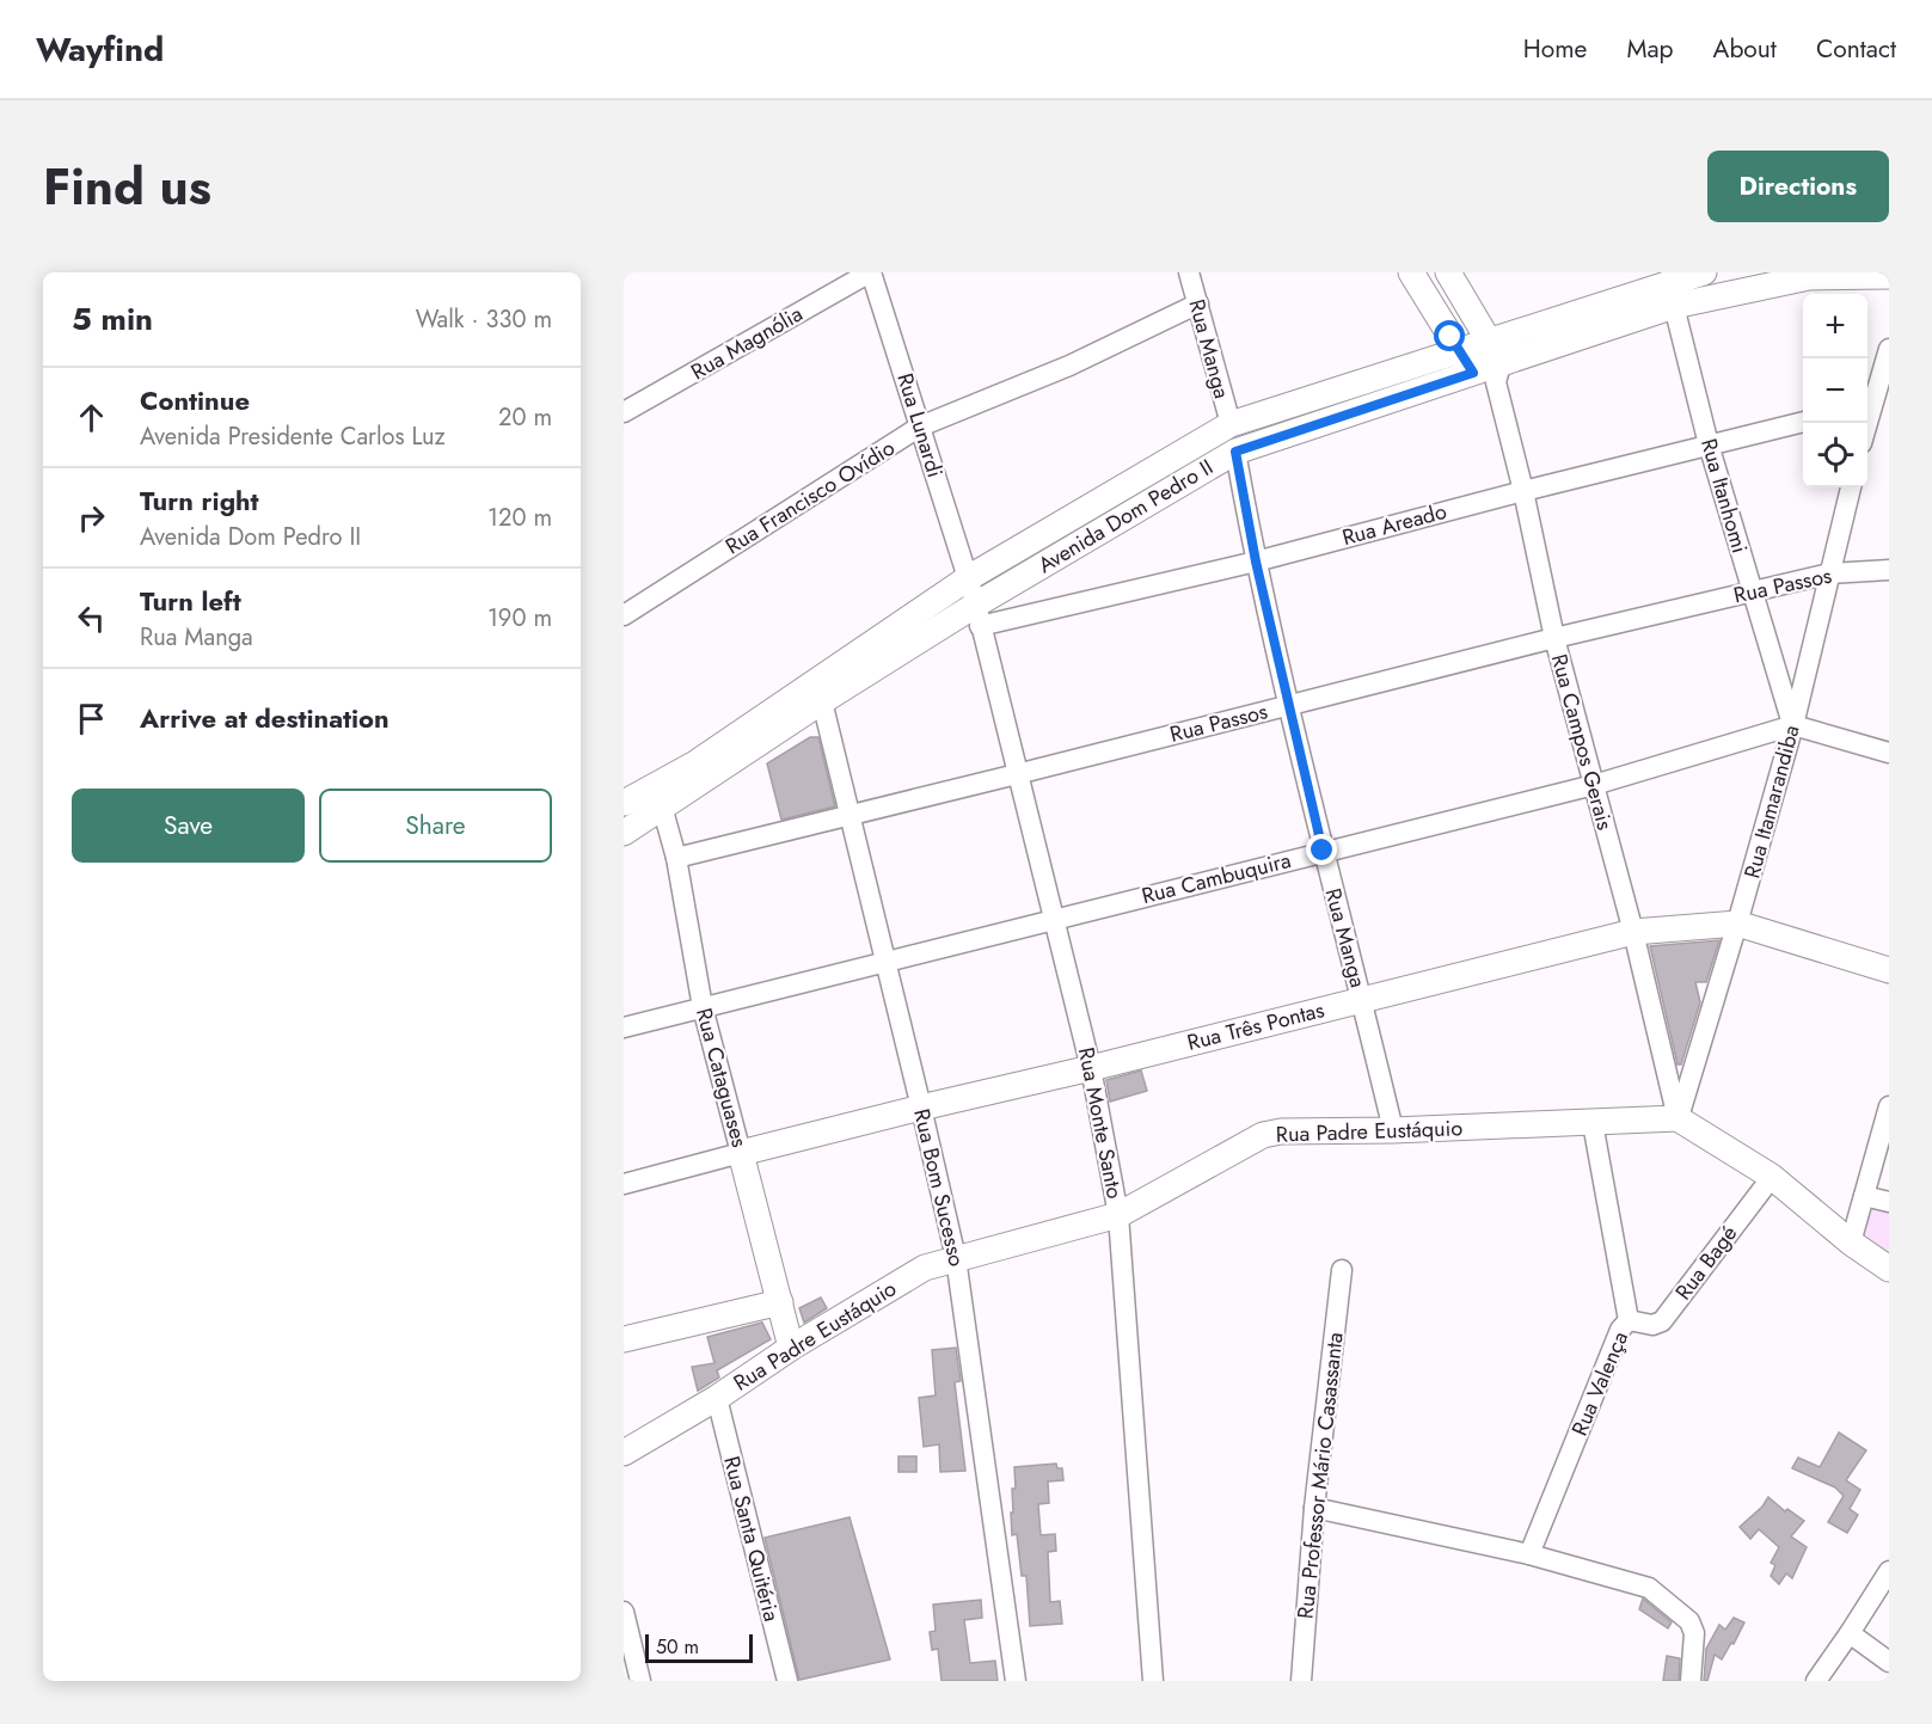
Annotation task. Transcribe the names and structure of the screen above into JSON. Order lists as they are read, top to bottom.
{
  "streets": {
    "main road": [
      "Avenida Dom Pedro II",
      "Rua Três Pontas",
      "Rua Cataguases",
      "Rua Padre Eustáquio"
    ],
    "street": [
      "Rua Magnólia",
      "Rua Manga",
      "Rua Lunardi",
      "Rua Itanhomi",
      "Rua Francisco Ovídio",
      "Rua Areado",
      "Rua Passos",
      "Rua Campos Gerais",
      "Rua Itamarandiba",
      "Rua Cambuquira",
      "Rua Monte Santo",
      "Rua Bom Sucesso",
      "Rua Bagé",
      "Rua Valença",
      "Rua Professor Mário Casassanta",
      "Rua Santa Quitéria"
    ]
  },
  "crossings": [
    ["Rua Magnólia", "Rua Lunardi"],
    ["Rua Manga", "Rua Francisco Ovídio"],
    ["Rua Manga", "Avenida Dom Pedro II"],
    ["Rua Manga", "Rua Areado"],
    ["Rua Manga", "Rua Passos"],
    ["Rua Manga", "Rua Cambuquira"],
    ["Rua Manga", "Rua Três Pontas"],
    ["Rua Manga", "Rua Padre Eustáquio"],
    ["Rua Lunardi", "Rua Francisco Ovídio"],
    ["Rua Lunardi", "Avenida Dom Pedro II"],
    ["Rua Lunardi", "Rua Monte Santo"],
    ["Rua Itanhomi", "Avenida Dom Pedro II"],
    ["Rua Itanhomi", "Rua Areado"],
    ["Rua Itanhomi", "Rua Passos"],
    ["Rua Itanhomi", "Rua Itamarandiba"],
    ["Rua Itanhomi", "Rua Cambuquira"],
    ["Avenida Dom Pedro II", "Rua Areado"],
    ["Avenida Dom Pedro II", "Rua Campos Gerais"],
    ["Avenida Dom Pedro II", "Rua Cataguases"],
    ["Avenida Dom Pedro II", "Rua Monte Santo"],
    ["Avenida Dom Pedro II", "Rua Bom Sucesso"],
    ["Rua Areado", "Rua Campos Gerais"],
    ["Rua Areado", "Rua Monte Santo"],
    ["Rua Passos", "Rua Campos Gerais"],
    ["Rua Passos", "Rua Itamarandiba"],
    ["Rua Passos", "Rua Cataguases"],
    ["Rua Passos", "Rua Monte Santo"],
    ["Rua Passos", "Rua Bom Sucesso"],
    ["Rua Campos Gerais", "Rua Itamarandiba"],
    ["Rua Campos Gerais", "Rua Cambuquira"],
    ["Rua Campos Gerais", "Rua Três Pontas"],
    ["Rua Campos Gerais", "Rua Padre Eustáquio"],
    ["Rua Itamarandiba", "Rua Cambuquira"],
    ["Rua Itamarandiba", "Rua Três Pontas"],
    ["Rua Itamarandiba", "Rua Padre Eustáquio"],
    ["Rua Cambuquira", "Rua Cataguases"],
    ["Rua Cambuquira", "Rua Monte Santo"],
    ["Rua Cambuquira", "Rua Bom Sucesso"],
    ["Rua Três Pontas", "Rua Cataguases"],
    ["Rua Três Pontas", "Rua Monte Santo"],
    ["Rua Três Pontas", "Rua Bom Sucesso"],
    ["Rua Cataguases", "Rua Padre Eustáquio"],
    ["Rua Monte Santo", "Rua Padre Eustáquio"],
    ["Rua Padre Eustáquio", "Rua Bom Sucesso"],
    ["Rua Padre Eustáquio", "Rua Valença"],
    ["Rua Padre Eustáquio", "Rua Santa Quitéria"],
    ["Rua Bagé", "Rua Valença"]
  ],
  "scale_bar": "50 m",
  "page": {
    "header": "Wayfind",
    "nav": [
      "Home",
      "Map",
      "About",
      "Contact"
    ],
    "title": "Find us",
    "buttons": [
      "Directions",
      ["Save", "Share"]
    ],
    "heading": ["5 min", "Walk · 330 m"],
    "map_buttons": ["+", "−"],
    "list": [
      ["Continue", "Avenida Presidente Carlos Luz", "20 m"],
      ["Turn right", "Avenida Dom Pedro II", "120 m"],
      ["Turn left", "Rua Manga", "190 m"],
      "Arrive at destination"
    ],
    "scale": "50 m"
  }
}
